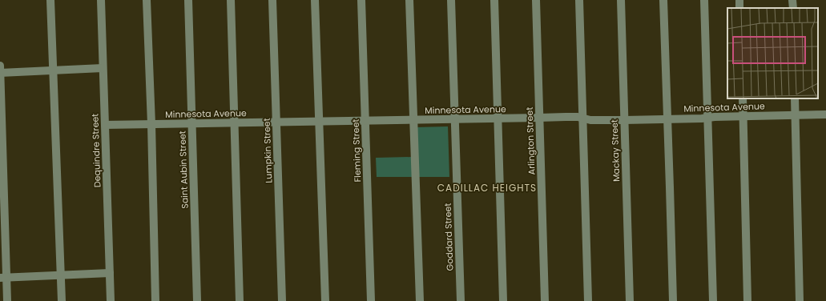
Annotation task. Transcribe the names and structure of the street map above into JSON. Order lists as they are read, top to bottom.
{
  "streets": {
    "street": [
      "Minnesota Avenue",
      "Arlington Street",
      "Dequindre Street",
      "Lumpkin Street",
      "Fleming Street",
      "Mackay Street",
      "Saint Aubin Street",
      "Goddard Street"
    ]
  },
  "crossings": [
    ["Minnesota Avenue", "Arlington Street"],
    ["Minnesota Avenue", "Dequindre Street"],
    ["Minnesota Avenue", "Lumpkin Street"],
    ["Minnesota Avenue", "Fleming Street"],
    ["Minnesota Avenue", "Mackay Street"],
    ["Minnesota Avenue", "Saint Aubin Street"],
    ["Minnesota Avenue", "Goddard Street"]
  ],
  "districts": ["CADILLAC HEIGHTS"]
}
